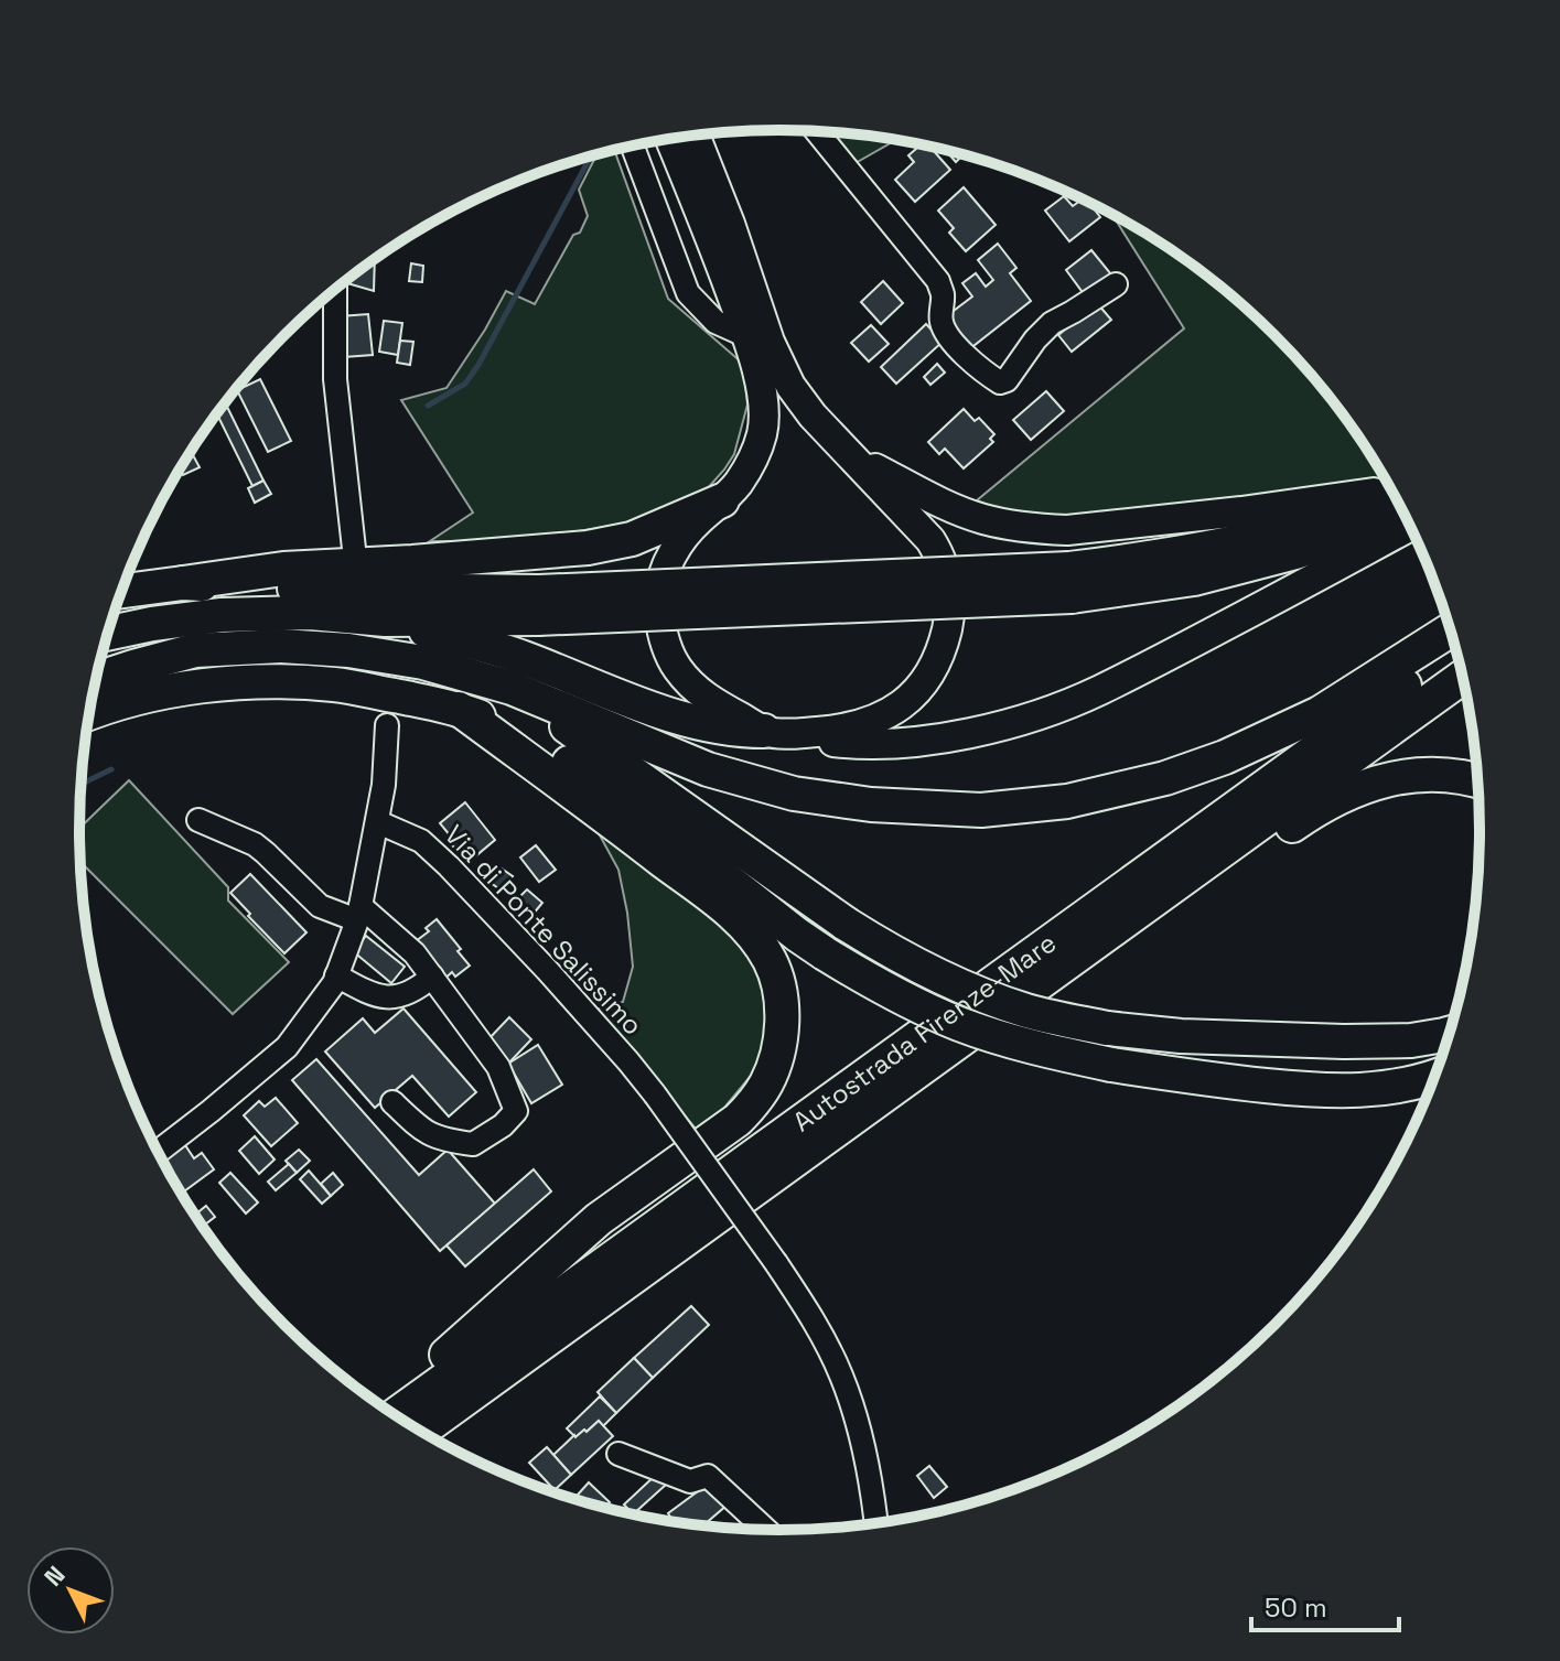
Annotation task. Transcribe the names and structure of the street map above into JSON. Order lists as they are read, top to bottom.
{
  "streets": {
    "highway": ["Autostrada Firenze-Mare"],
    "street": ["Via di Ponte Salissimo"]
  },
  "scale_bar": "50 m",
  "north": "top left"
}
